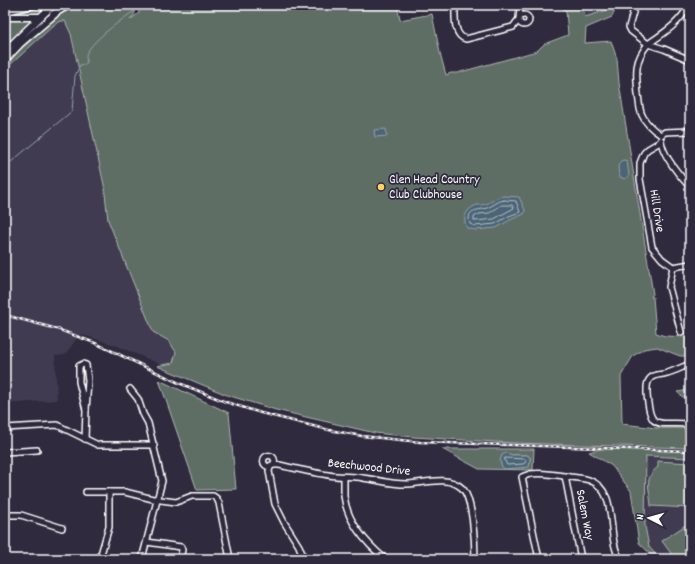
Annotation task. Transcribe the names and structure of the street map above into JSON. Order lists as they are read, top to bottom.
{
  "streets": {
    "street": ["Hill Drive", "Beechwood Drive", "Salem Way"]
  },
  "places": ["Glen Head Country Club Clubhouse"],
  "north": "left"
}
